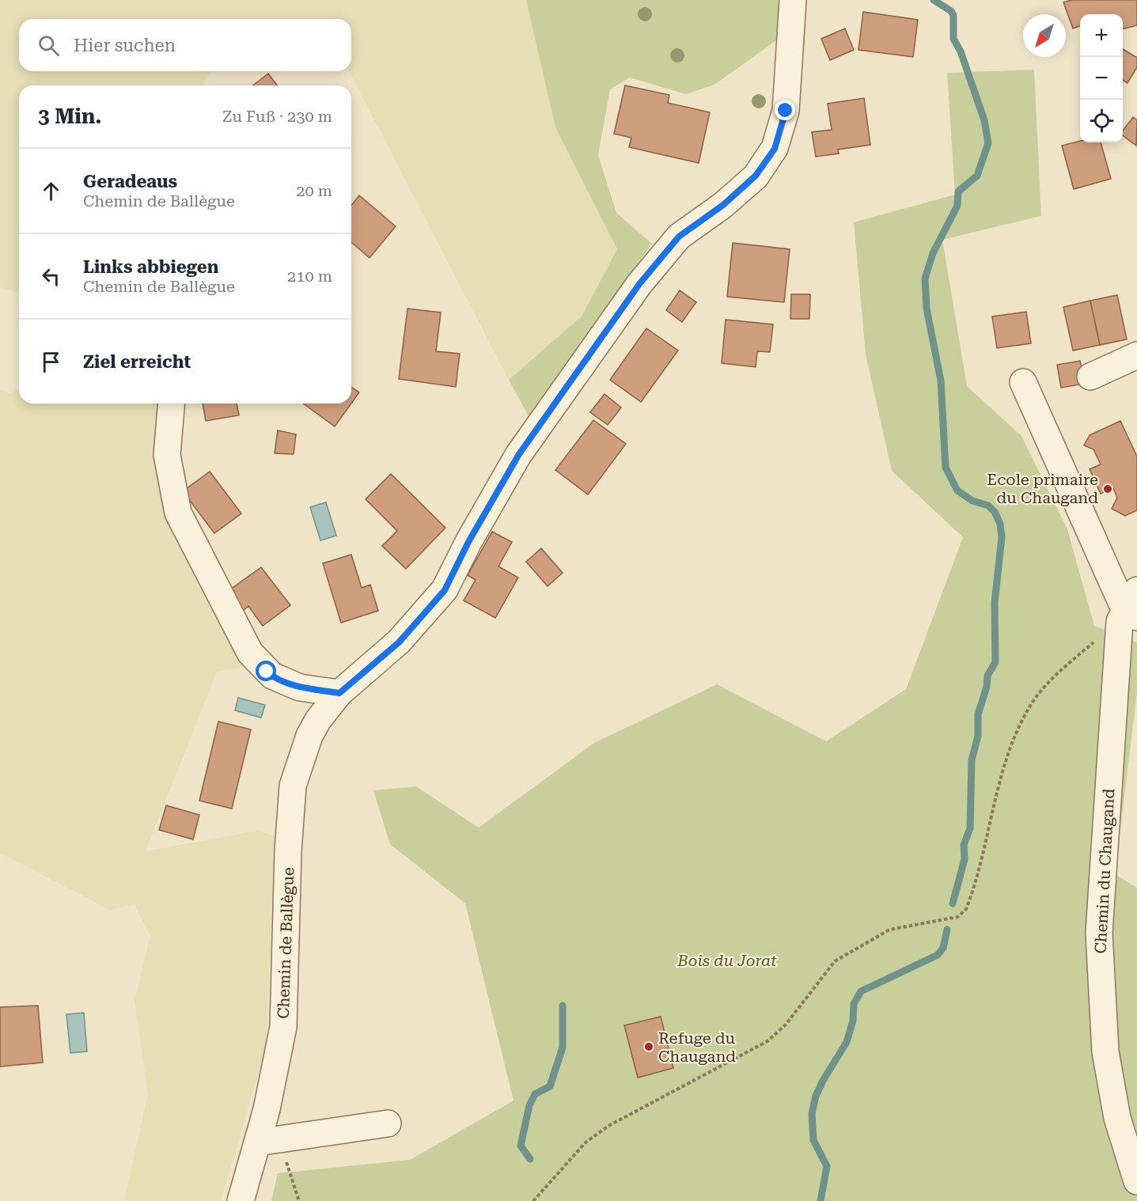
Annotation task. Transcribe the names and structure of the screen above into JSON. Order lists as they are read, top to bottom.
{
  "streets": {
    "street": ["Chemin du Chaugand", "Chemin de Ballègue"]
  },
  "parks": ["Bois du Jorat"],
  "places": ["Ecole primaire du Chaugand", "Refuge du Chaugand"],
  "north": "bottom left",
  "page": {
    "map_buttons": ["+", "−"],
    "search": "Hier suchen",
    "heading": ["3 Min.", "Zu Fuß · 230 m"],
    "list": [
      ["Geradeaus", "Chemin de Ballègue", "20 m"],
      ["Links abbiegen", "Chemin de Ballègue", "210 m"],
      "Ziel erreicht"
    ]
  }
}
